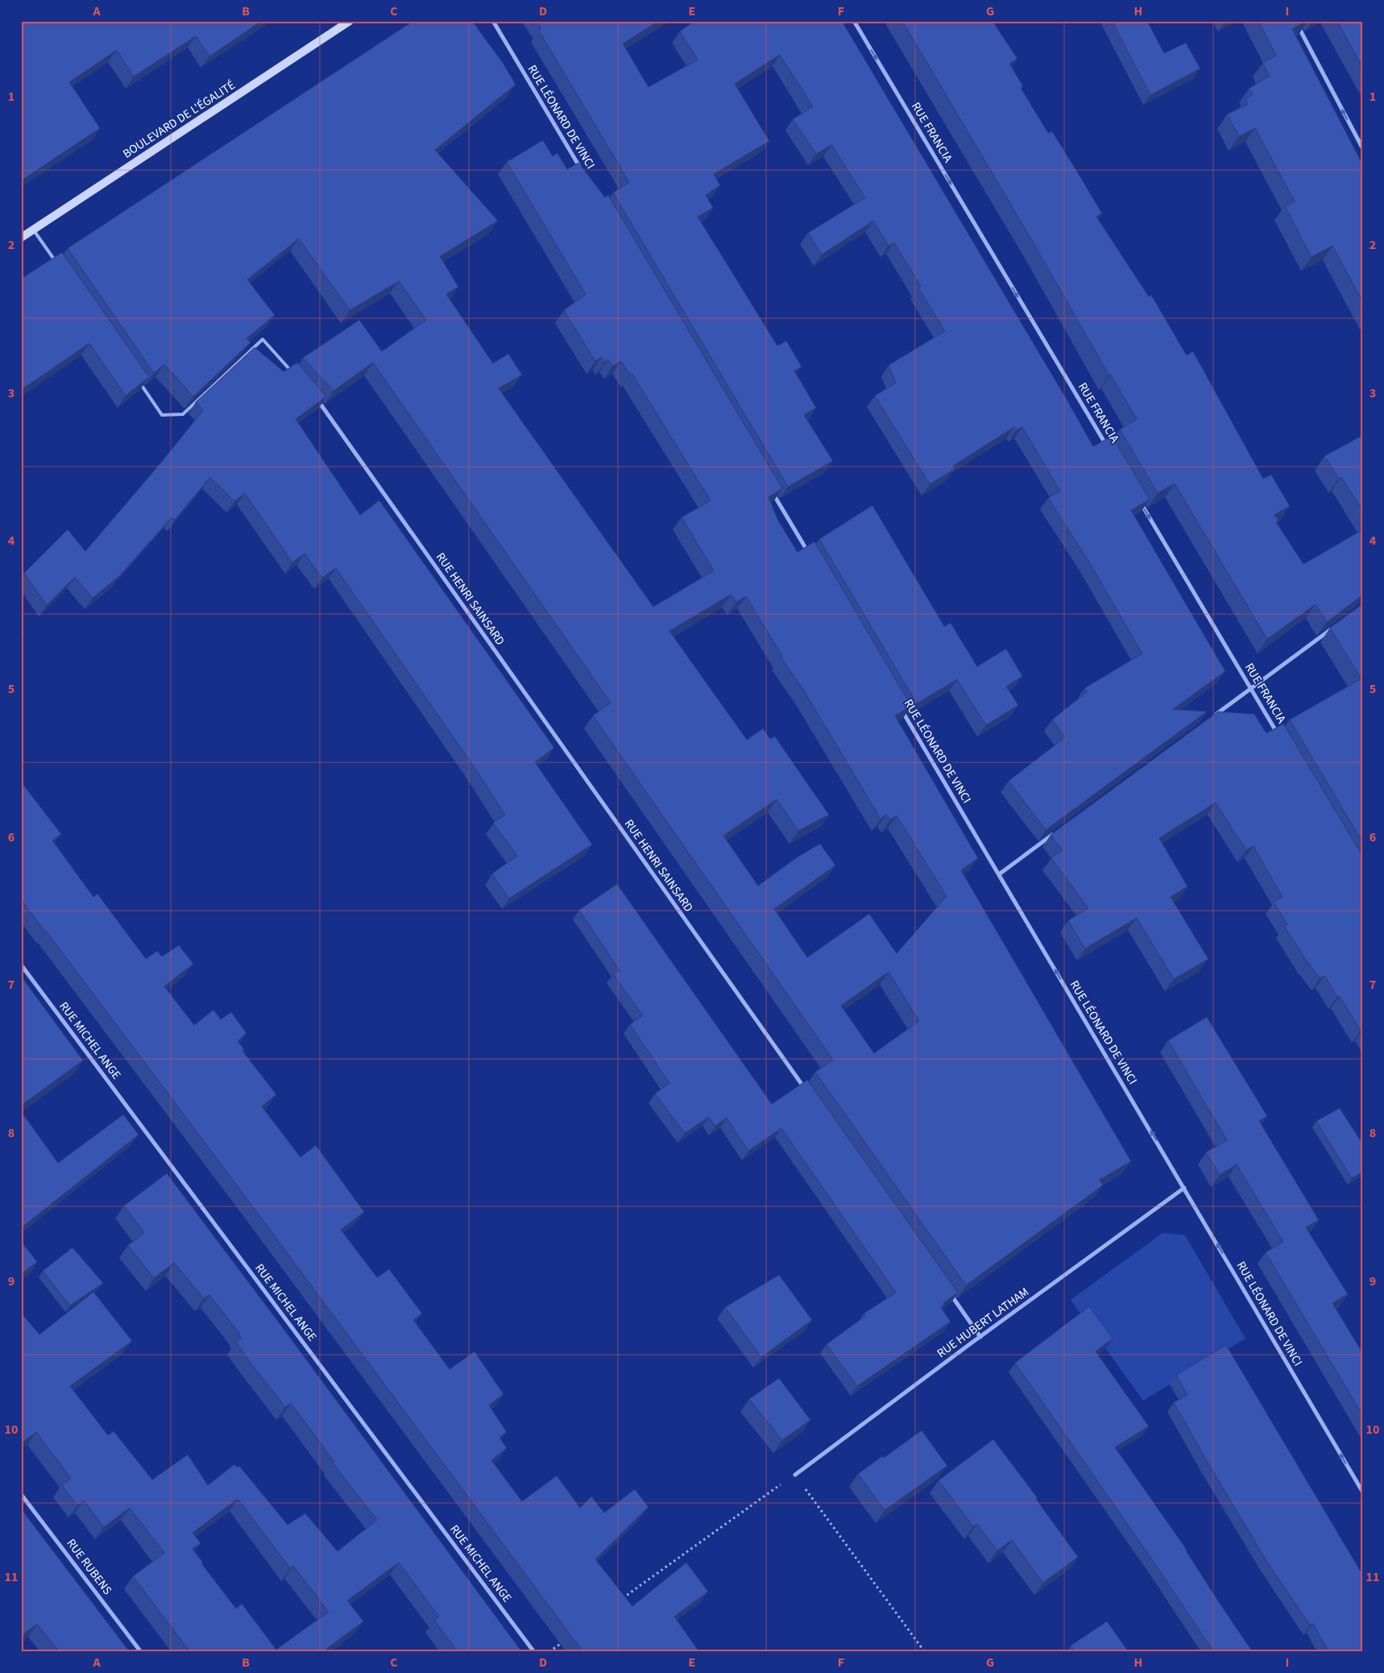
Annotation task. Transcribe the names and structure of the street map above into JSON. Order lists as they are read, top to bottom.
{
  "streets": {
    "main road": ["BOULEVARD DE L'ÉGALITÉ"],
    "street": [
      "RUE LÉONARD DE VINCI",
      "RUE FRANCIA",
      "RUE HENRI SAINSARD",
      "RUE MICHEL ANGE",
      "RUE HUBERT LATHAM",
      "RUE RUBENS"
    ]
  },
  "crossings": [
    ["RUE LÉONARD DE VINCI", "RUE HUBERT LATHAM"]
  ],
  "one_way": ["RUE LÉONARD DE VINCI", "RUE FRANCIA"],
  "grid": {
    "columns": [
      "A",
      "B",
      "C",
      "D",
      "E",
      "F",
      "G",
      "H",
      "I"
    ],
    "rows": [
      "1",
      "2",
      "3",
      "4",
      "5",
      "6",
      "7",
      "8",
      "9",
      "10",
      "11"
    ]
  }
}
